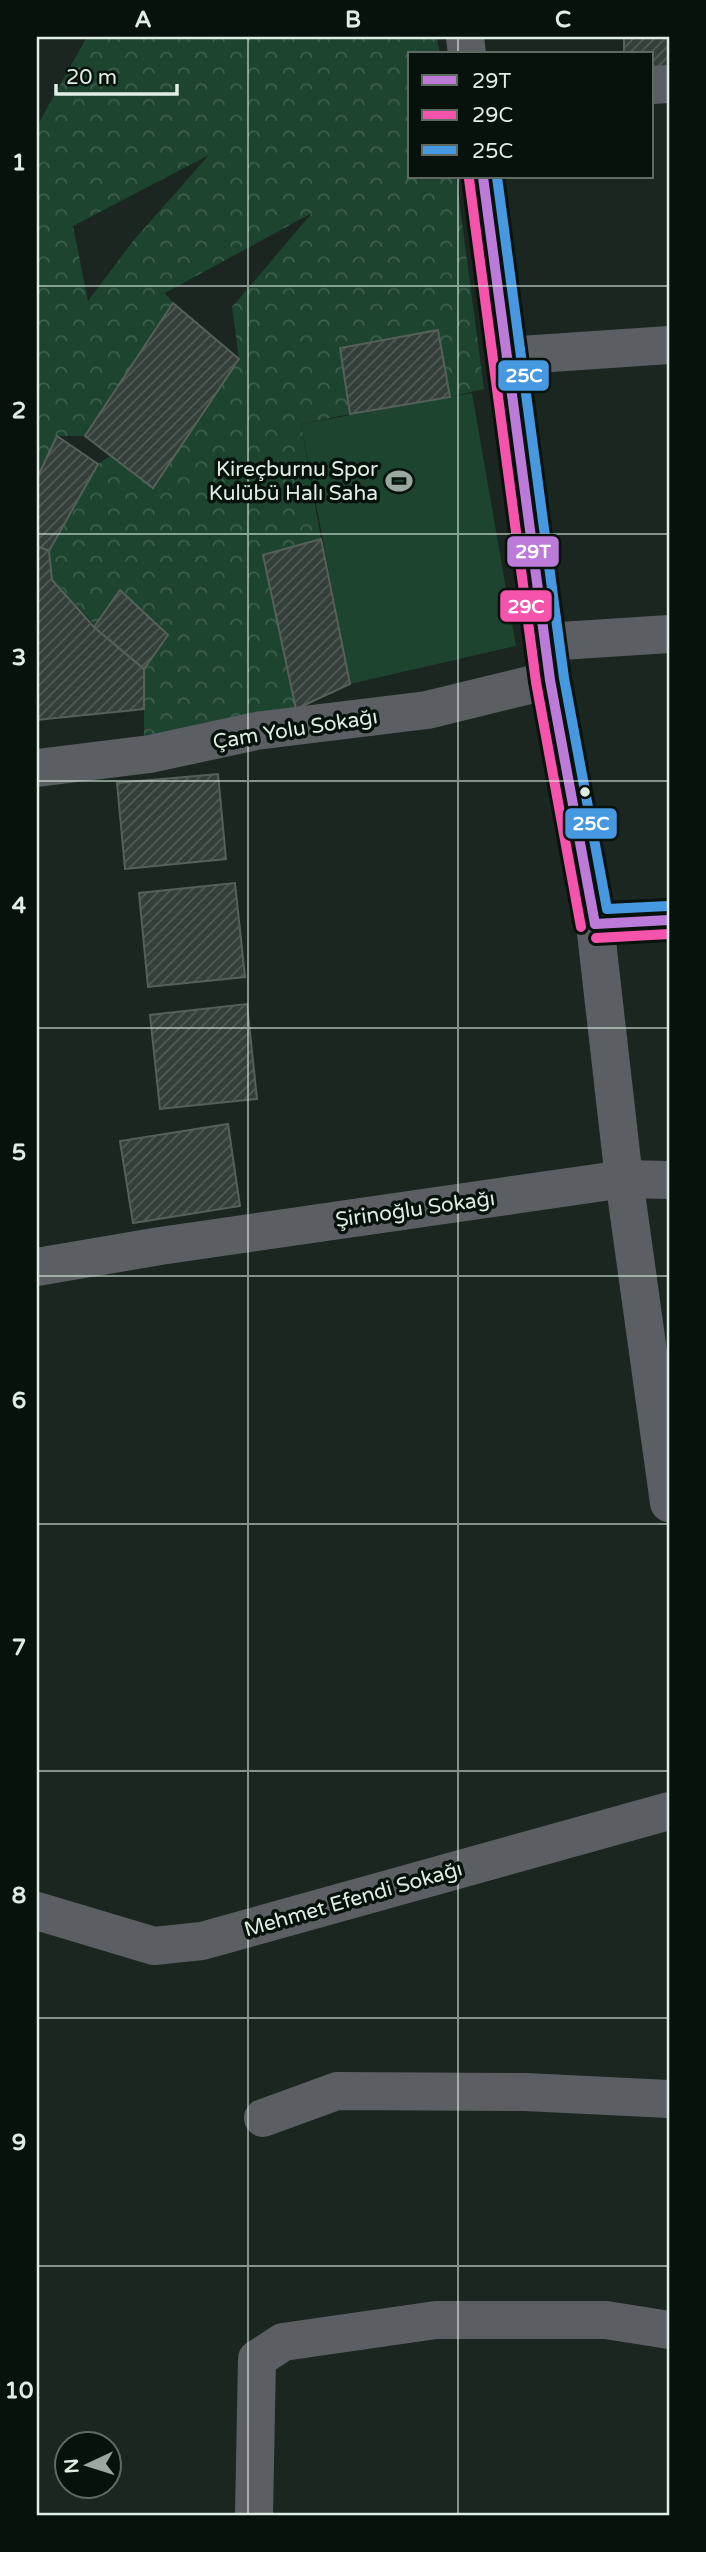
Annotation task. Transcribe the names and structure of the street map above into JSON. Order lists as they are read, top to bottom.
{
  "streets": {
    "street": ["Çam Yolu Sokağı", "Şirinoğlu Sokağı", "Mehmet Efendi Sokağı"]
  },
  "places": {
    "sports": ["Kireçburnu Spor Kulübü Halı Saha"]
  },
  "lines": ["transit line 29T", "transit line 25C", "transit line 29C"],
  "legend": ["29T", "29C", "25C"],
  "scale_bar": "20 m",
  "north": "left",
  "grid": {
    "columns": ["A", "B", "C"],
    "rows": [
      "1",
      "2",
      "3",
      "4",
      "5",
      "6",
      "7",
      "8",
      "9",
      "10"
    ]
  }
}
